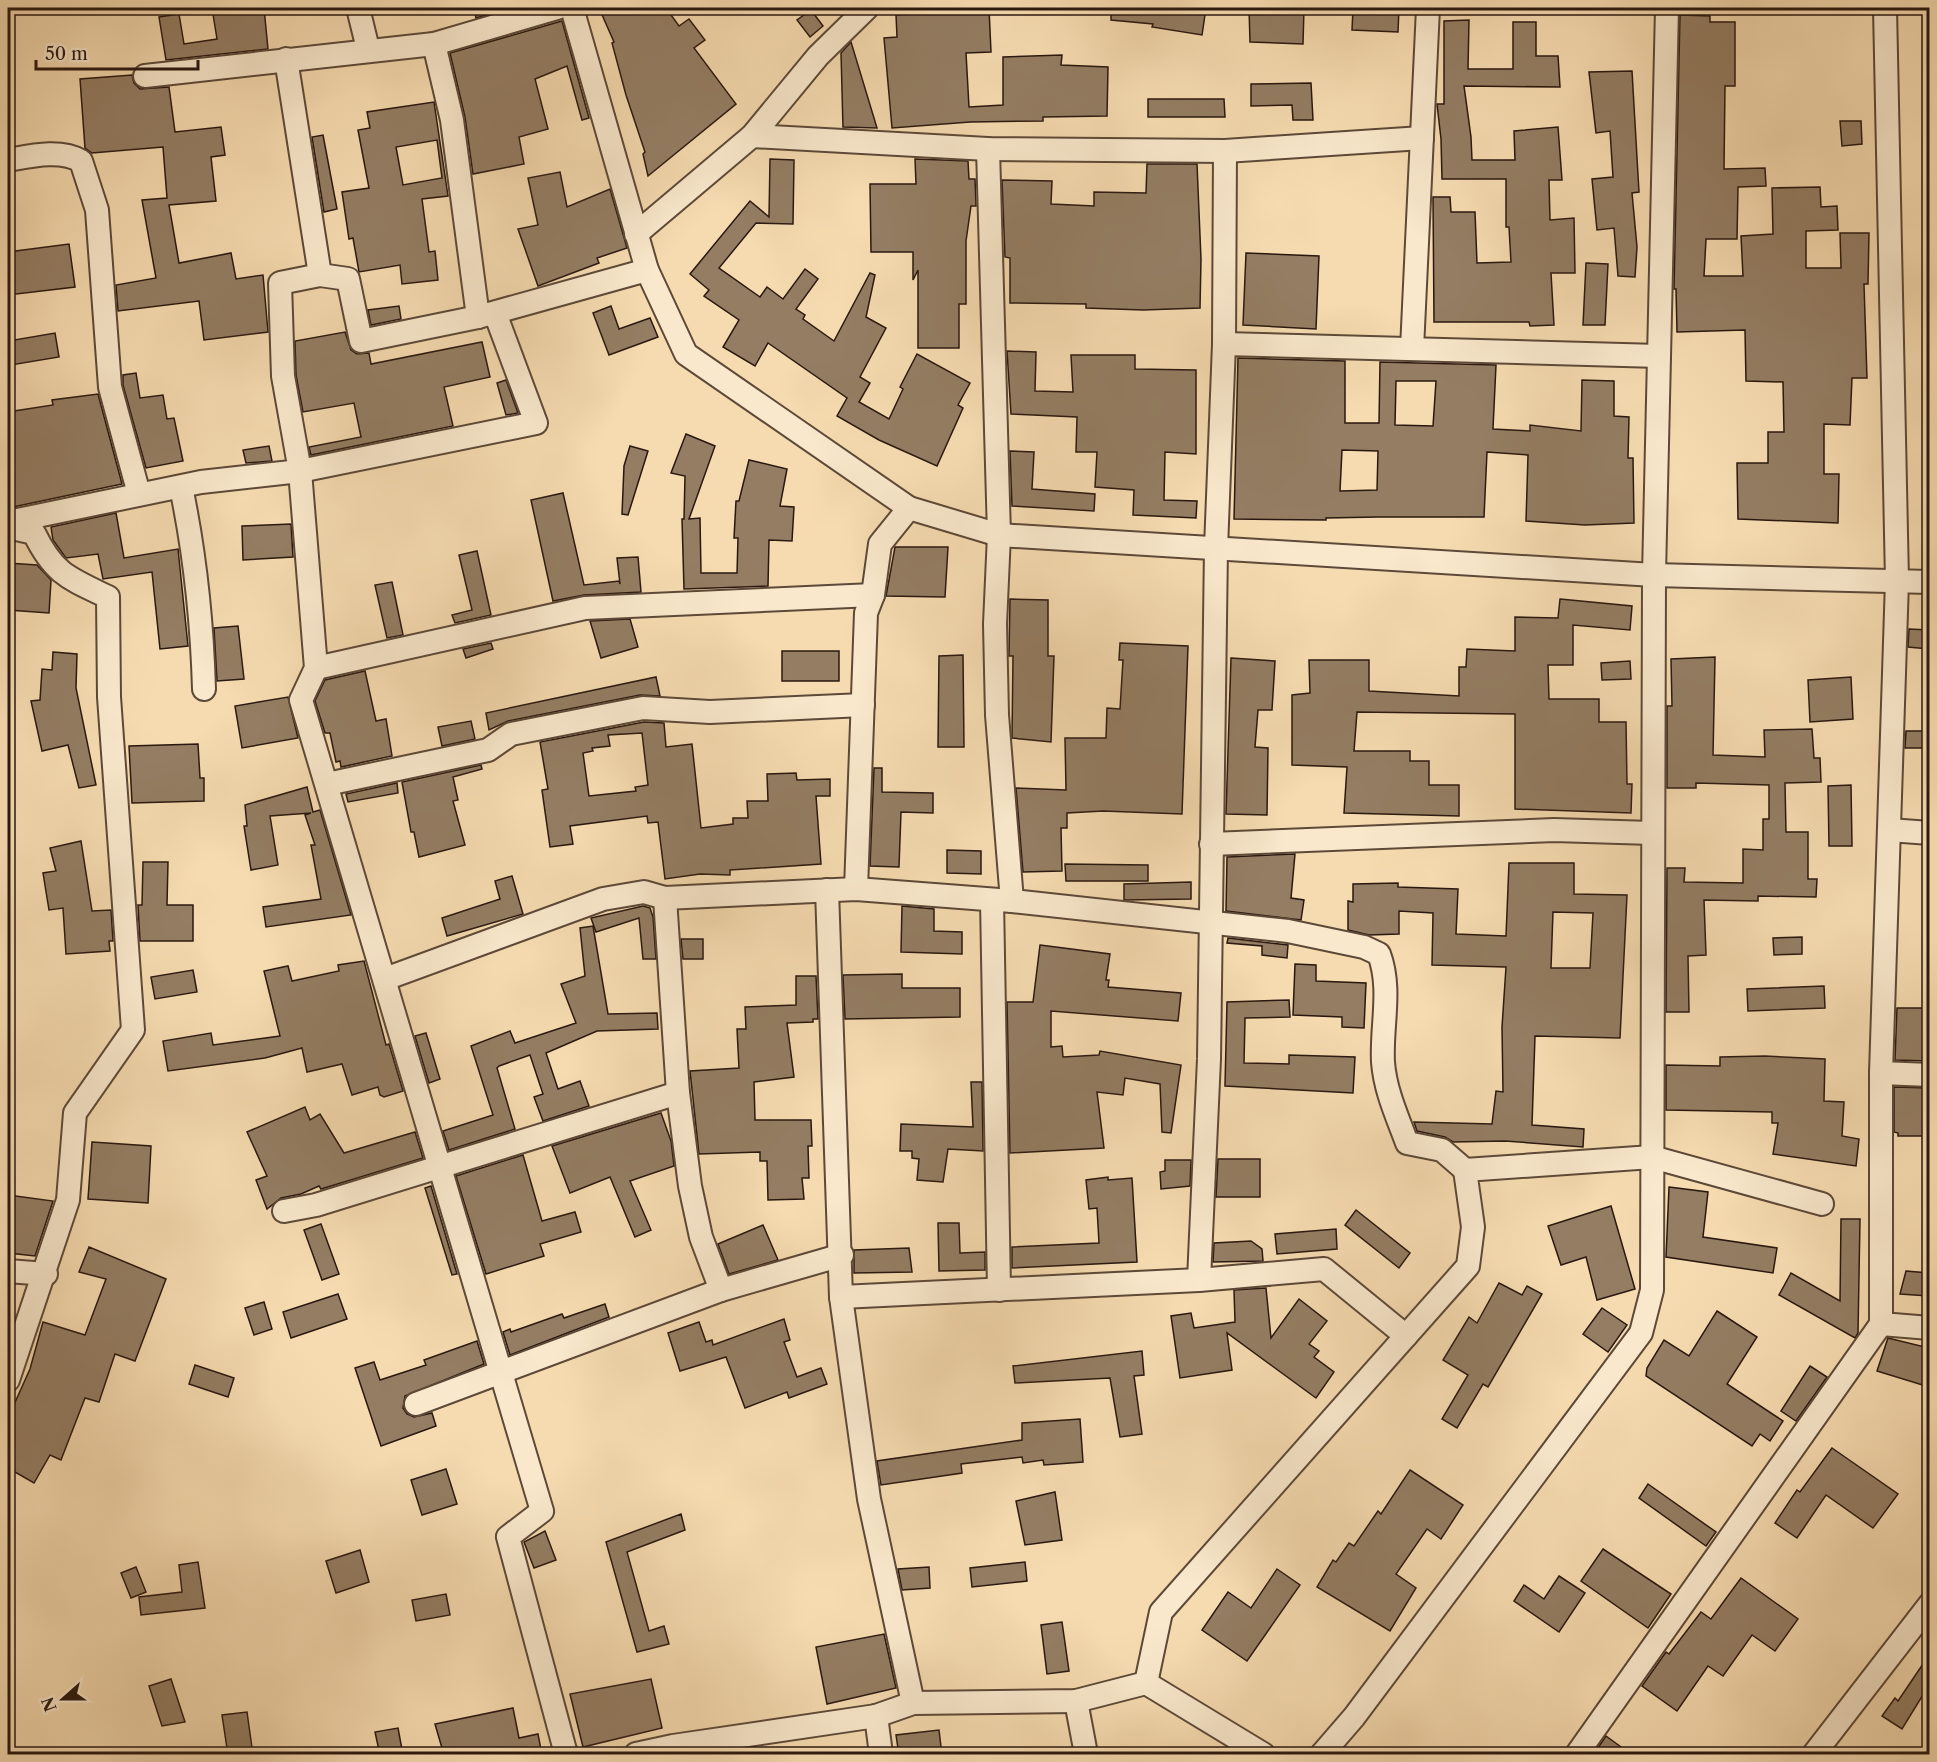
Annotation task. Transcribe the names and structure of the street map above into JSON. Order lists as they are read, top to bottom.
{
  "scale_bar": "50 m",
  "north": "left"
}
